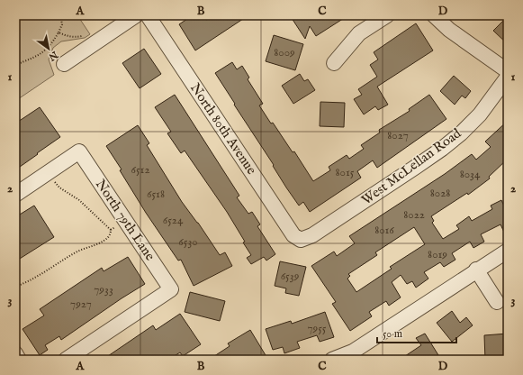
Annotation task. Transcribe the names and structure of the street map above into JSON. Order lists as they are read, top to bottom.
{
  "streets": {
    "street": ["North 80th Avenue", "West McLellan Road", "North 79th Lane"]
  },
  "crossings": [
    ["North 80th Avenue", "West McLellan Road"]
  ],
  "house_numbers": [
    "8009",
    "8027",
    "6512",
    "8015",
    "8034",
    "8028",
    "6518",
    "8022",
    "6524",
    "8016",
    "6530",
    "8019",
    "6539",
    "7933",
    "7927",
    "7955"
  ],
  "scale_bar": "50 m",
  "north": "bottom right",
  "grid": {
    "columns": [
      "A",
      "B",
      "C",
      "D"
    ],
    "rows": ["1", "2", "3"]
  }
}
